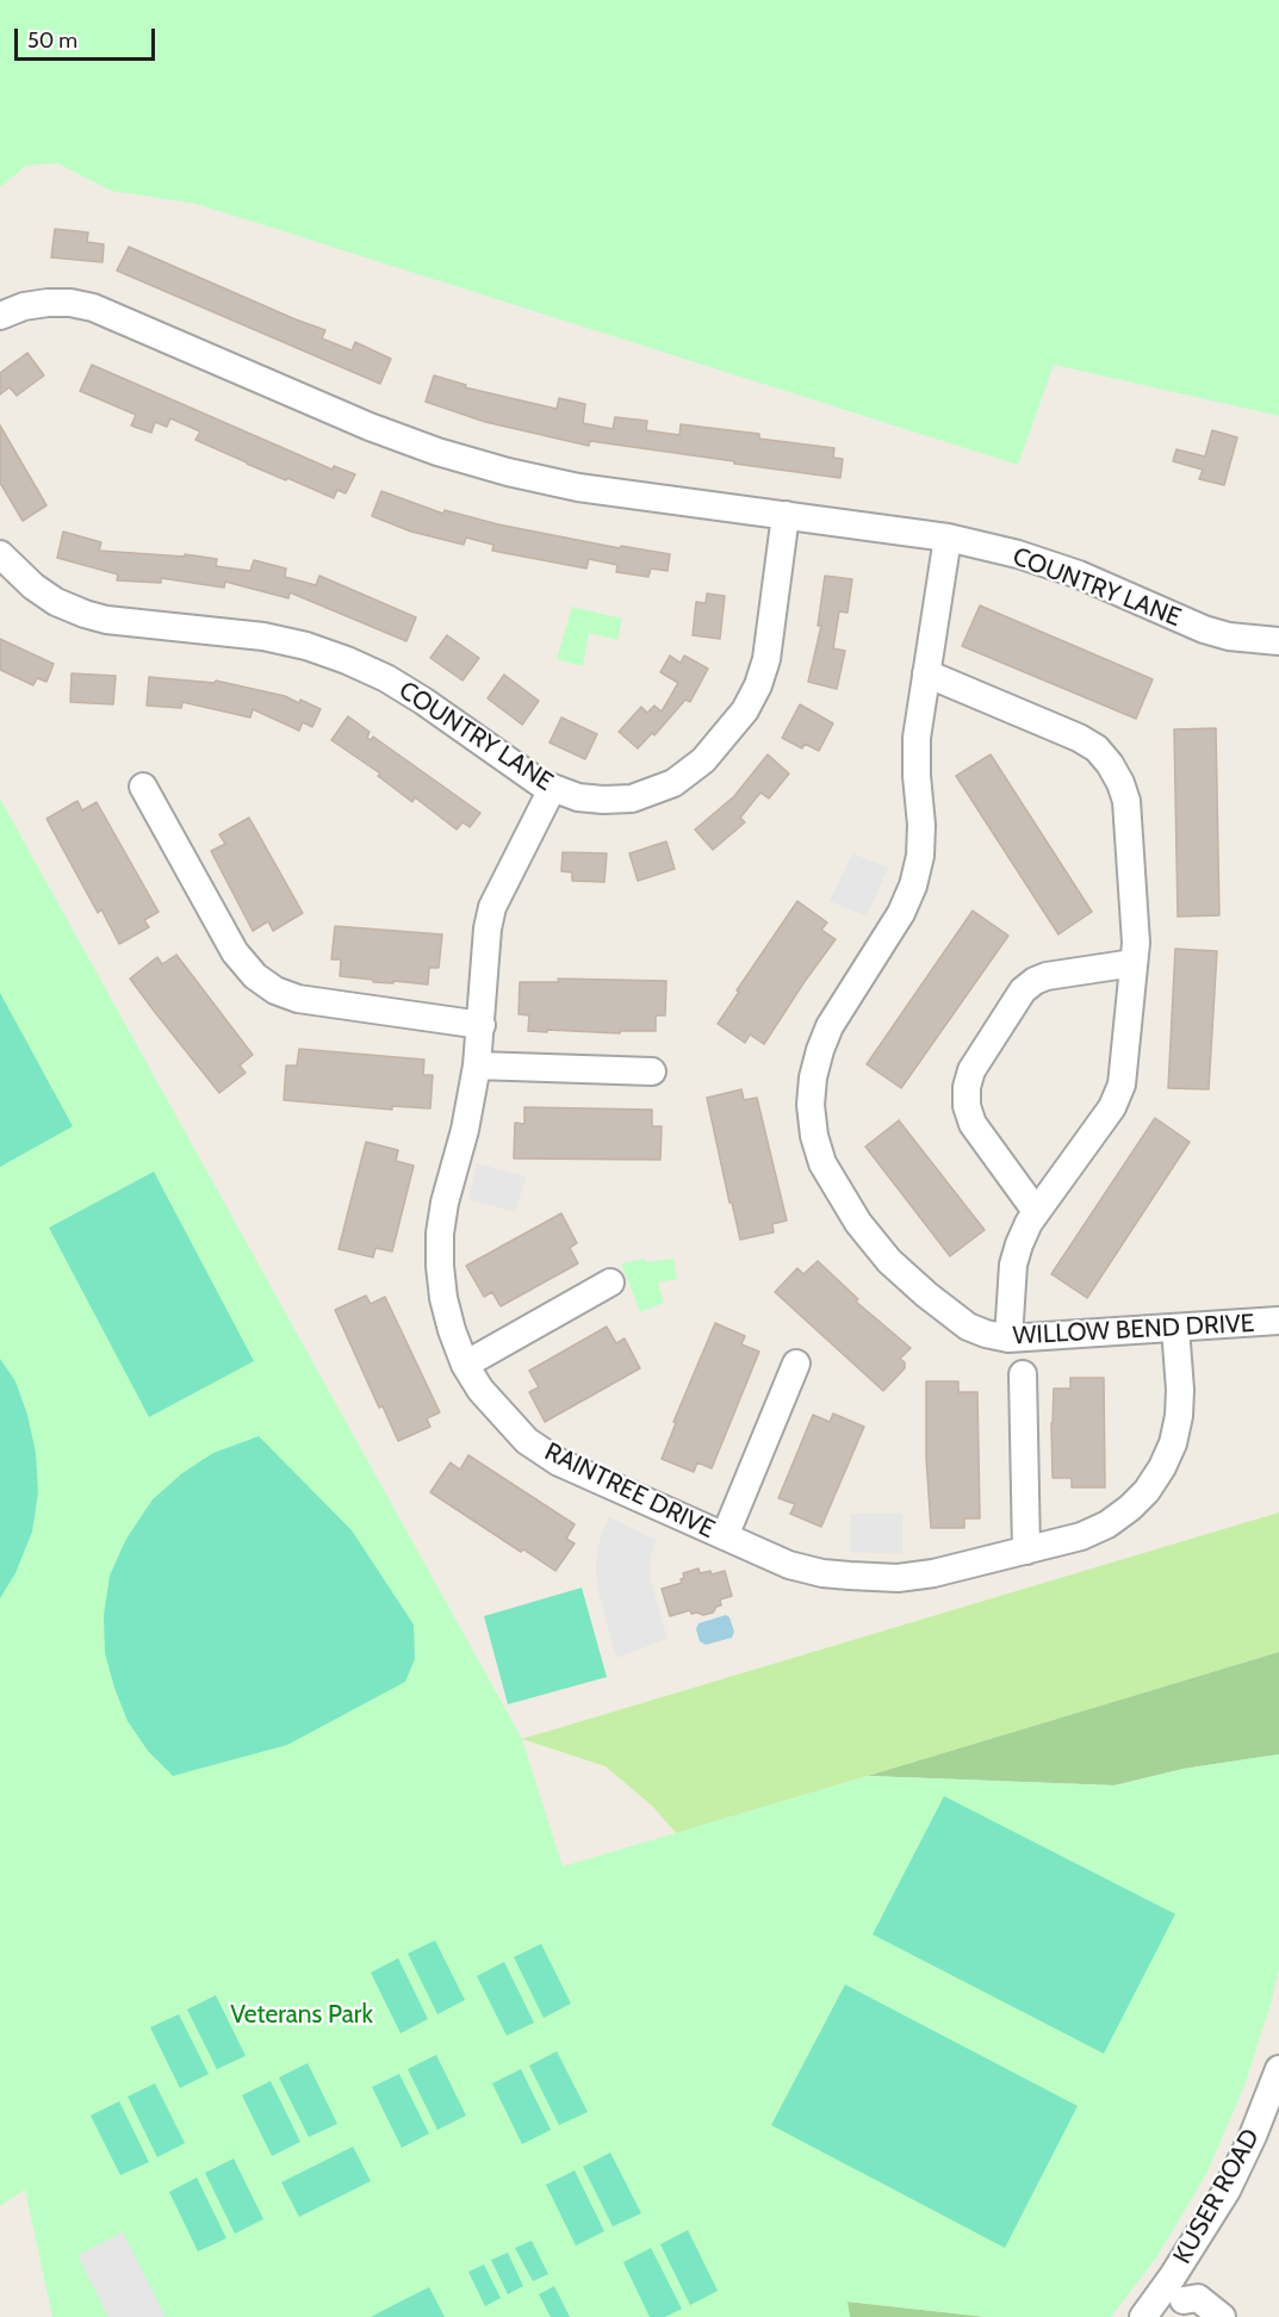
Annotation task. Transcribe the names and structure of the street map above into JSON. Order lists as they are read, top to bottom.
{
  "streets": {
    "street": [
      "COUNTRY LANE",
      "WILLOW BEND DRIVE",
      "RAINTREE DRIVE",
      "KUSER ROAD"
    ]
  },
  "crossings": [
    ["COUNTRY LANE", "WILLOW BEND DRIVE"],
    ["COUNTRY LANE", "RAINTREE DRIVE"],
    ["WILLOW BEND DRIVE", "RAINTREE DRIVE"]
  ],
  "parks": ["Veterans Park"],
  "scale_bar": "50 m"
}
